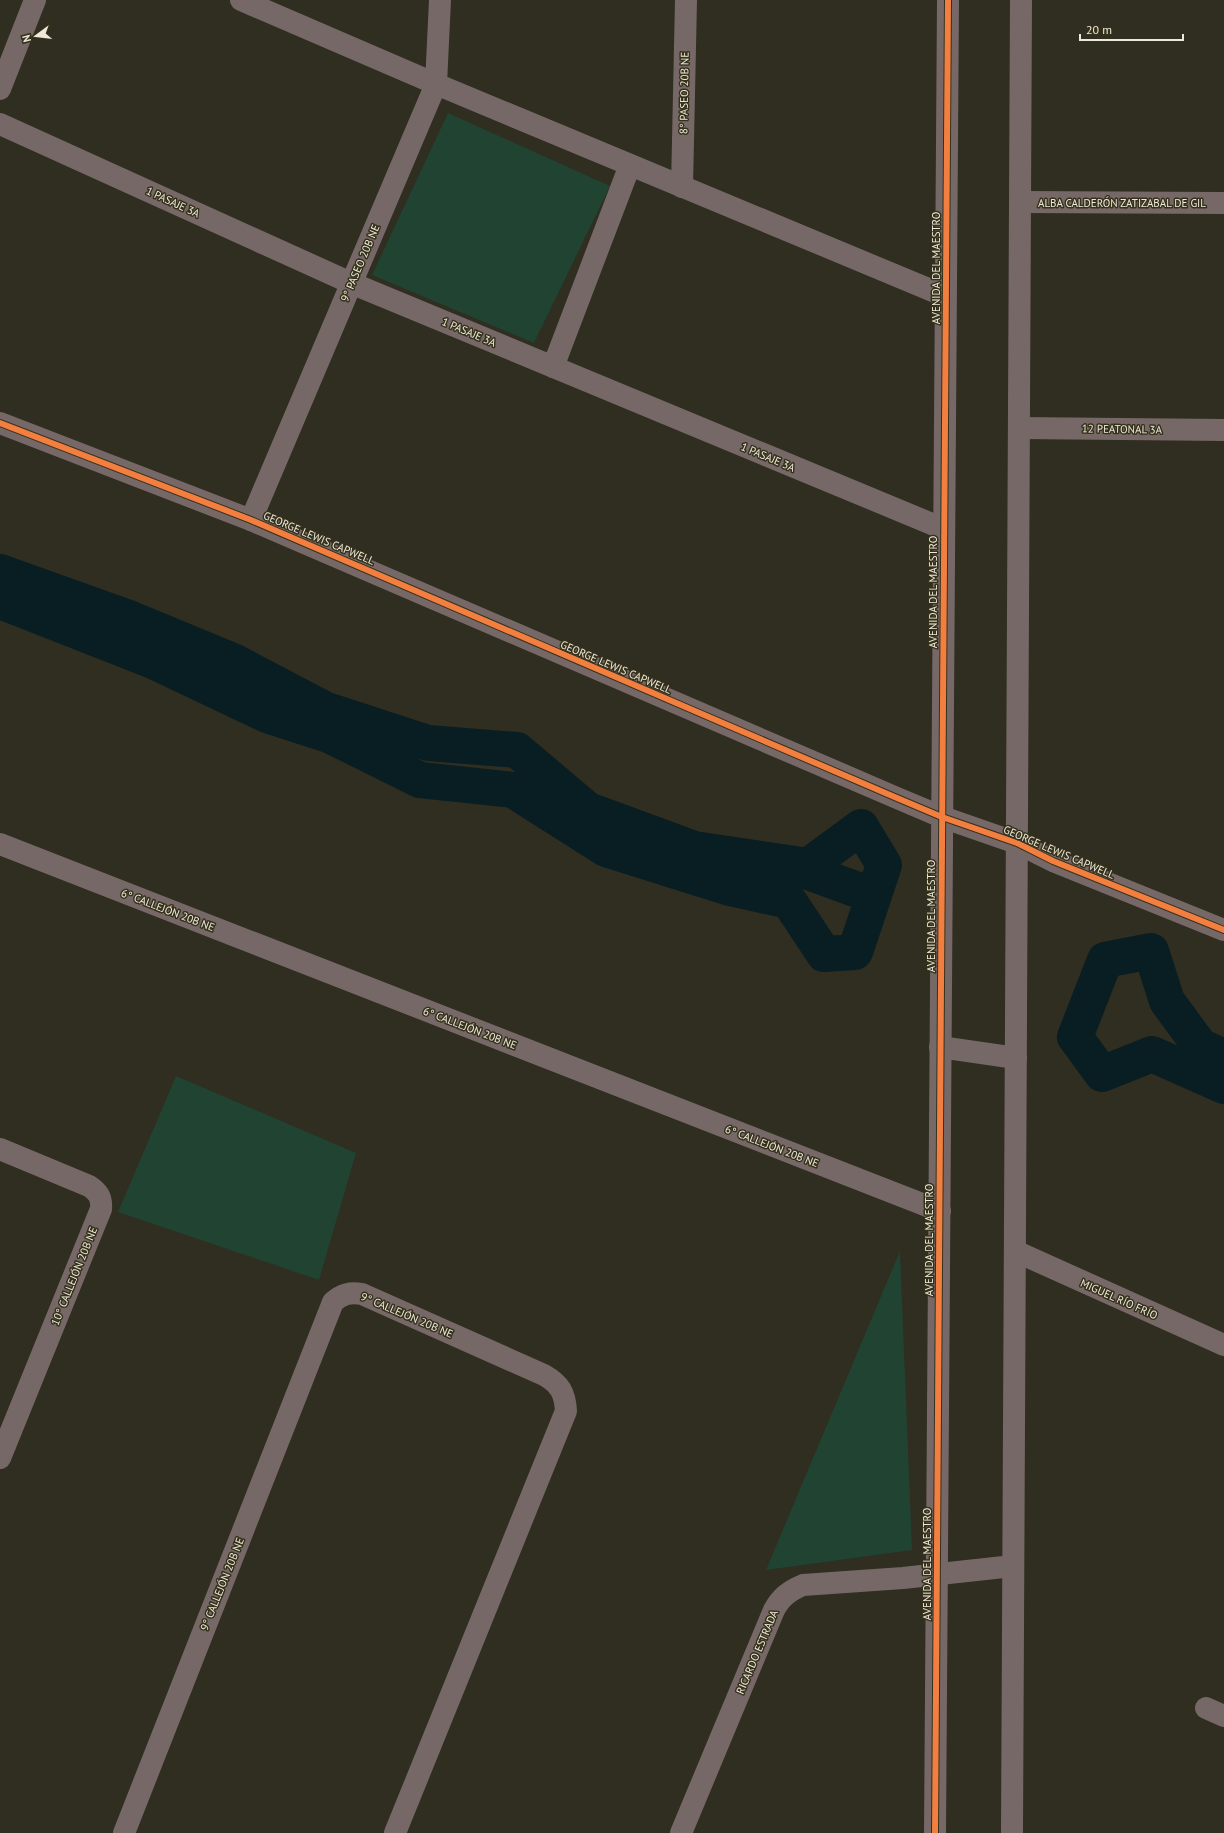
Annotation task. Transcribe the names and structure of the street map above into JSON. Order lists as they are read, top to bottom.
{
  "streets": {
    "street": [
      "8° PASEO 20B NE",
      "1 PASAJE 3A",
      "ALBA CALDERÓN ZATIZABAL DE GIL",
      "9° PASEO 20B NE",
      "AVENIDA DEL MAESTRO",
      "12 PEATONAL 3A",
      "GEORGE LEWIS CAPWELL",
      "6° CALLEJÓN 20B NE",
      "10° CALLEJÓN 20B NE",
      "MIGUEL RÍO FRÍO",
      "9° CALLEJÓN 20B NE",
      "RICARDO ESTRADA"
    ]
  },
  "crossings": [
    ["1 PASAJE 3A", "9° PASEO 20B NE"],
    ["1 PASAJE 3A", "AVENIDA DEL MAESTRO"],
    ["9° PASEO 20B NE", "GEORGE LEWIS CAPWELL"],
    ["AVENIDA DEL MAESTRO", "GEORGE LEWIS CAPWELL"],
    ["AVENIDA DEL MAESTRO", "6° CALLEJÓN 20B NE"],
    ["AVENIDA DEL MAESTRO", "RICARDO ESTRADA"]
  ],
  "scale_bar": "20 m",
  "north": "left"
}
